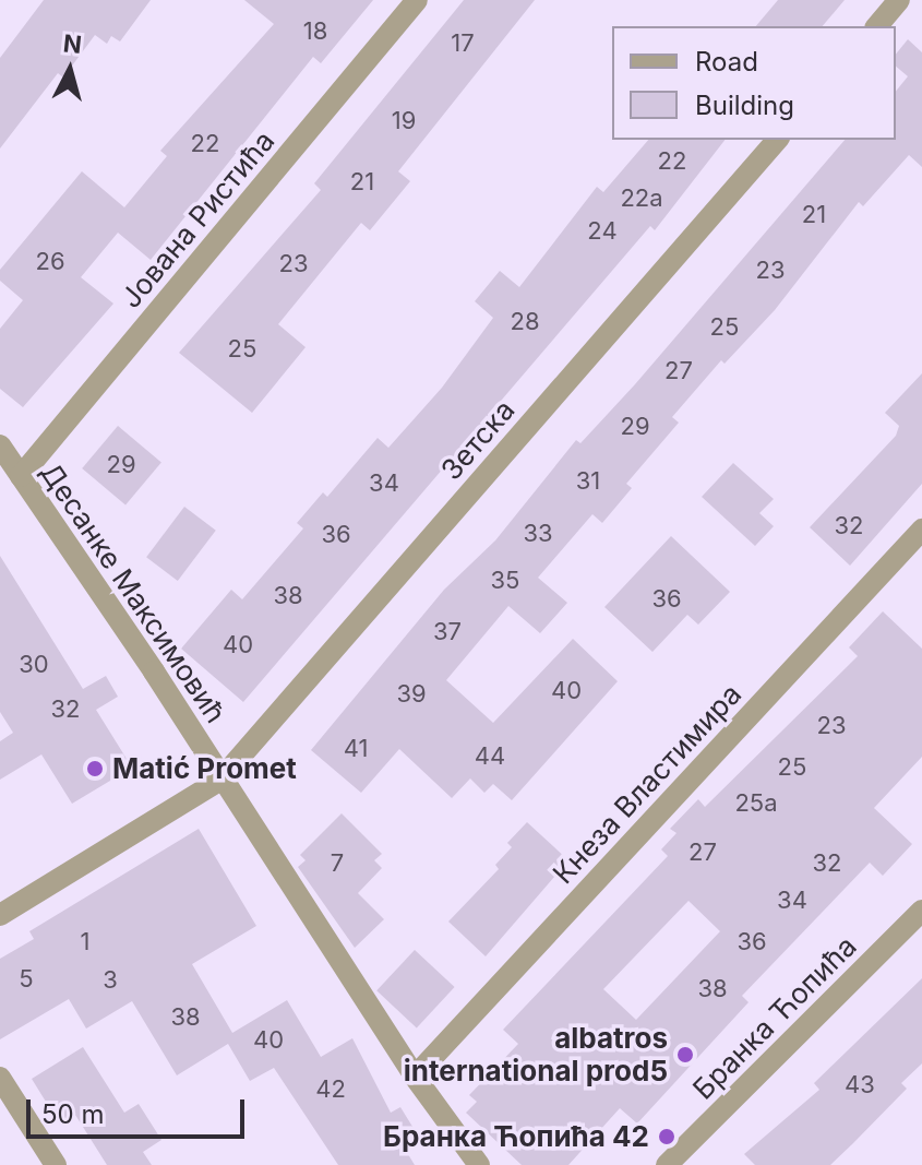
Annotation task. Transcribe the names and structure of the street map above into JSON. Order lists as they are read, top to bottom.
{
  "streets": {
    "street": [
      "Јована Ристића",
      "Зетска",
      "Десанке Максимовић",
      "Кнеза Властимира",
      "Бранка Ћопића"
    ]
  },
  "crossings": [
    ["Јована Ристића", "Десанке Максимовић"],
    ["Зетска", "Десанке Максимовић"],
    ["Десанке Максимовић", "Кнеза Властимира"]
  ],
  "places": ["Matić Promet", "albatros international prod5", "Бранка Ћопића 42"],
  "house_numbers": [
    "18",
    "17",
    "19",
    "22",
    "22",
    "21",
    "22a",
    "21",
    "24",
    "26",
    "23",
    "23",
    "28",
    "25",
    "25",
    "27",
    "29",
    "29",
    "31",
    "34",
    "32",
    "33",
    "36",
    "35",
    "38",
    "36",
    "37",
    "40",
    "30",
    "40",
    "39",
    "32",
    "23",
    "41",
    "44",
    "25",
    "25a",
    "27",
    "7",
    "32",
    "34",
    "1",
    "36",
    "5",
    "3",
    "38",
    "38",
    "40",
    "43",
    "42"
  ],
  "legend": ["Road", "Building"],
  "scale_bar": "50 m",
  "north": "top"
}
